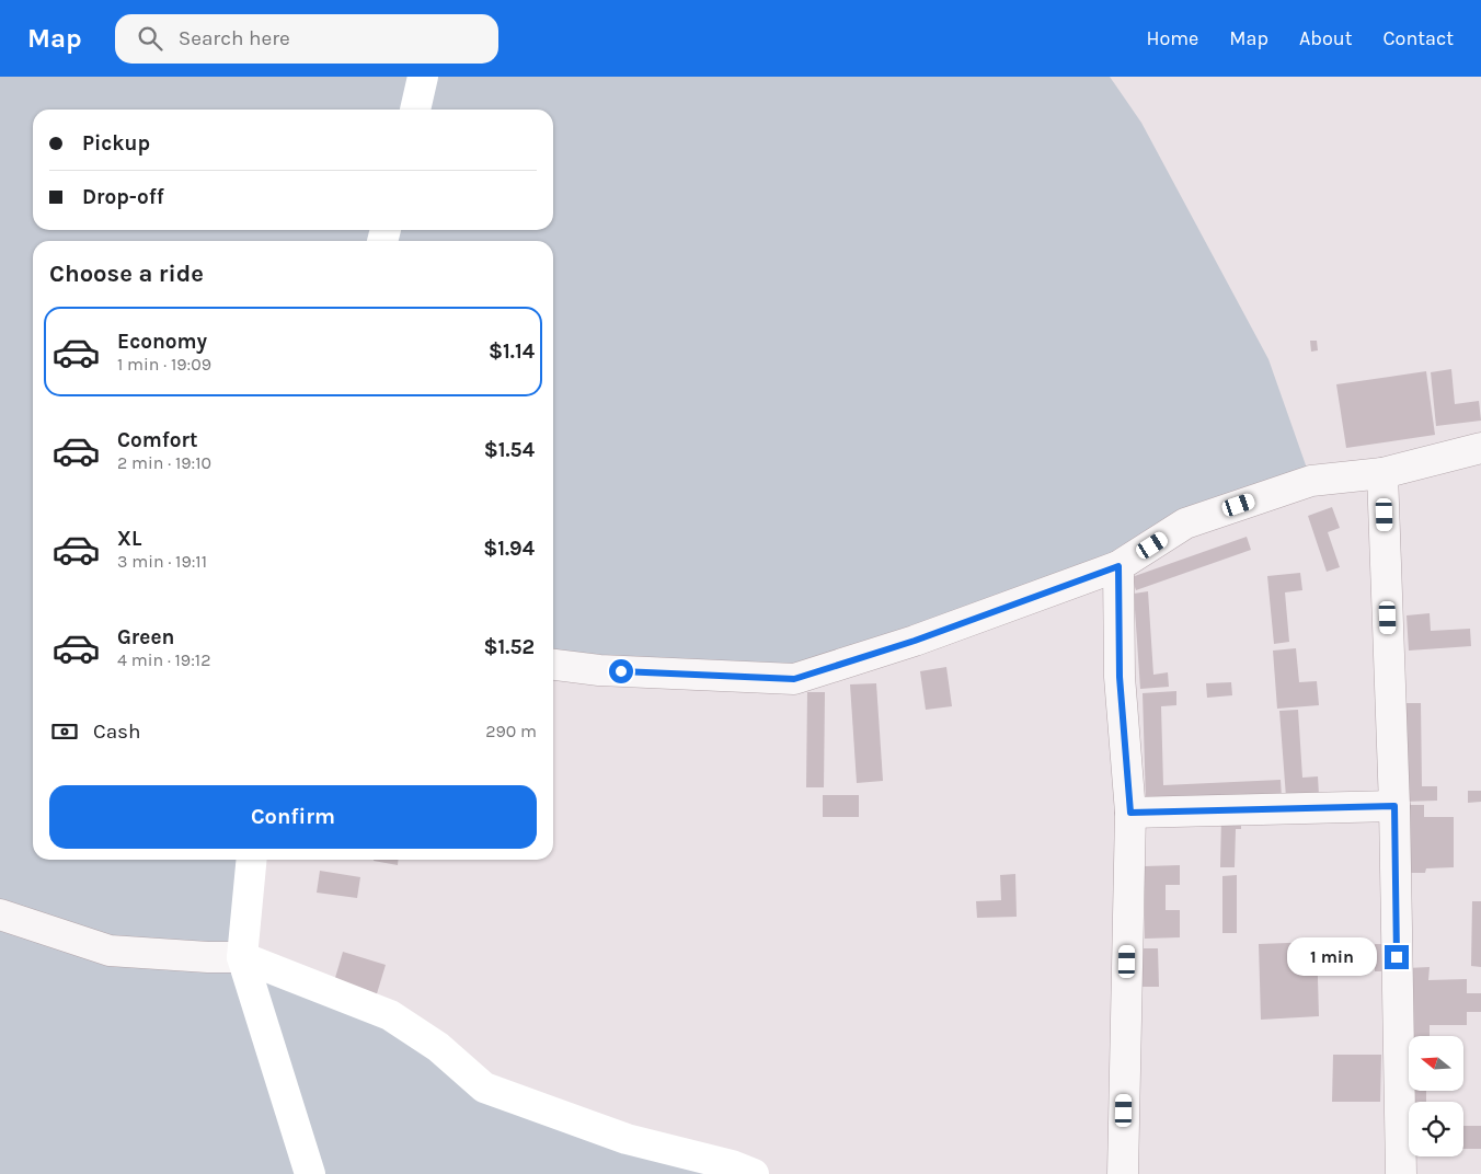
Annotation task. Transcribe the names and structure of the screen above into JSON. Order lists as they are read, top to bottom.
{
  "north": "left",
  "page": {
    "header": "Map",
    "search": "Search here",
    "nav": [
      "Home",
      "Map",
      "About",
      "Contact"
    ],
    "banner": ["Pickup", "Drop-off"],
    "heading": "Choose a ride",
    "list": [
      {
        "name": "Economy",
        "note": "1 min · 19:09",
        "value": "$1.14"
      },
      {
        "name": "Comfort",
        "note": "2 min · 19:10",
        "value": "$1.54"
      },
      {
        "name": "XL",
        "note": "3 min · 19:11",
        "value": "$1.94"
      },
      {
        "name": "Green",
        "note": "4 min · 19:12",
        "value": "$1.52"
      }
    ],
    "pay": ["Cash", "290 m"],
    "buttons": "Confirm",
    "bubble": "1 min"
  }
}
